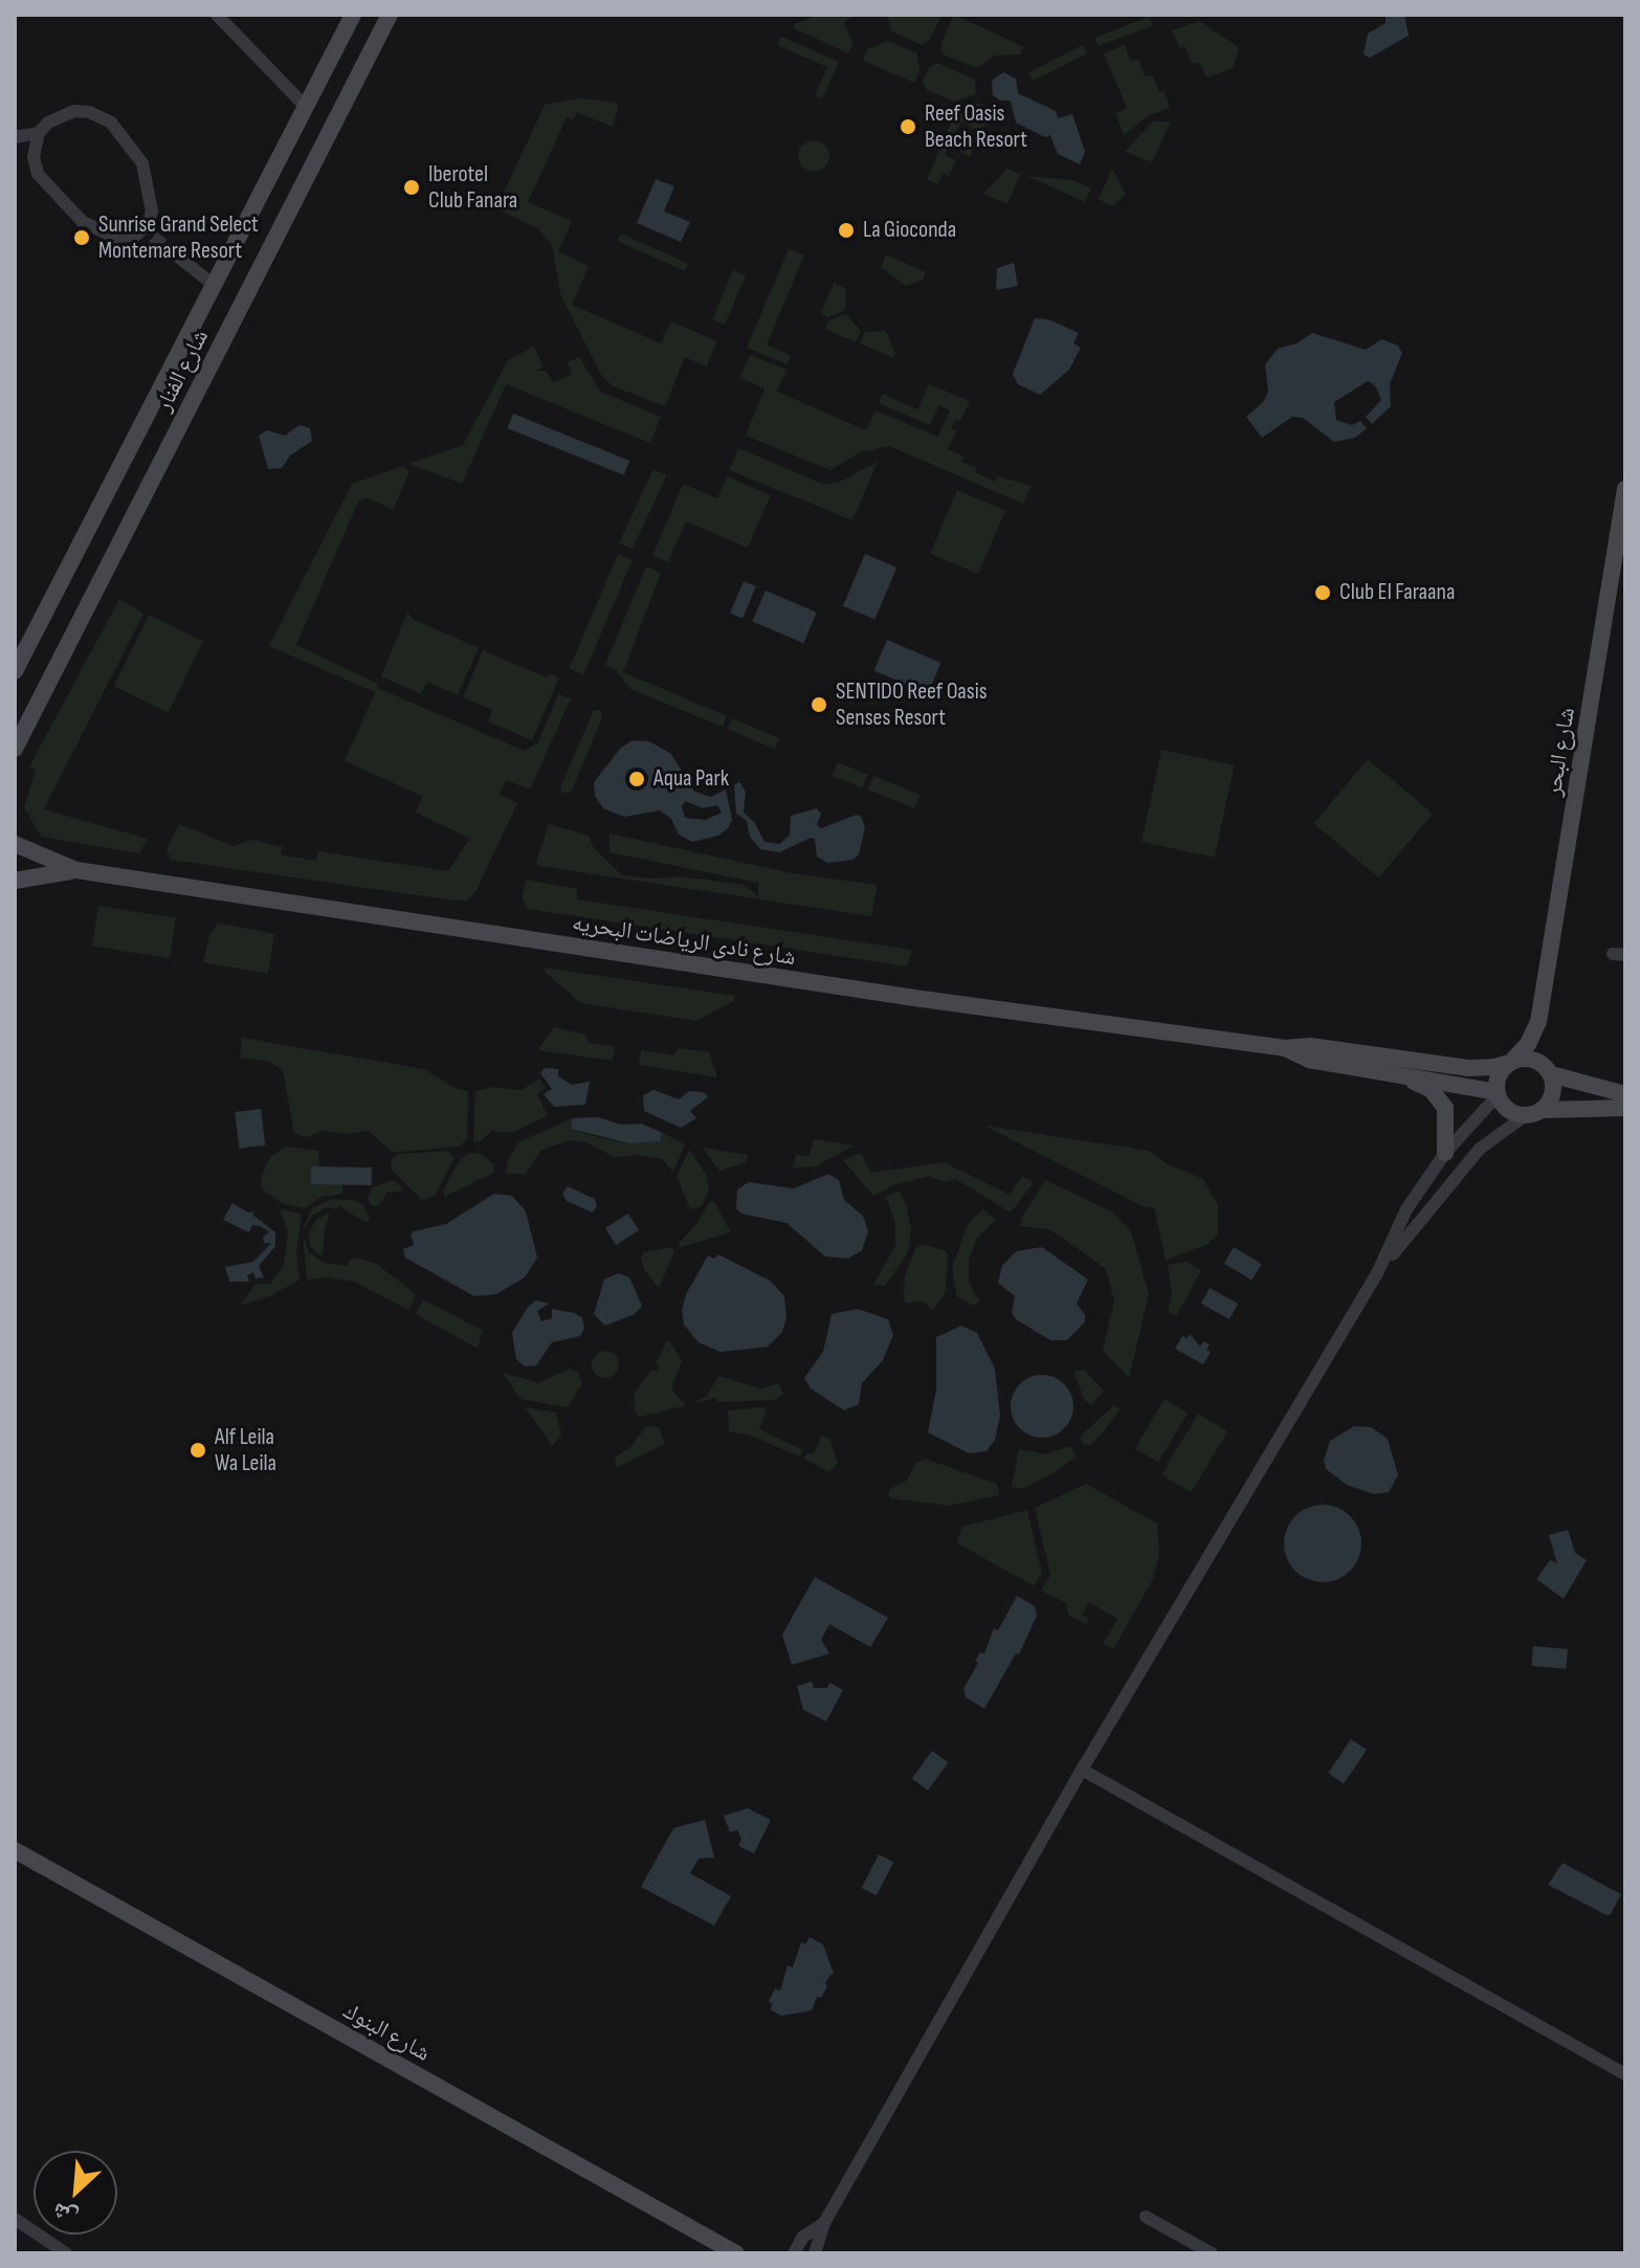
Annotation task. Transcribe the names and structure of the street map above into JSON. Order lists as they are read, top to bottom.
{
  "streets": {
    "main road": [
      "شارع الفنار",
      "شارع البحر",
      "شارع نادى الرياضات البحريه",
      "شارع البنوك"
    ]
  },
  "crossings": [
    ["شارع البحر", "شارع نادى الرياضات البحريه"]
  ],
  "places": [
    "Reef Oasis Beach Resort",
    "Iberotel Club Fanara",
    "La Gioconda",
    "Sunrise Grand Select Montemare Resort",
    "Club El Faraana",
    "SENTIDO Reef Oasis Senses Resort",
    "Aqua Park",
    "Alf Leila Wa Leila"
  ],
  "north": "bottom left"
}
